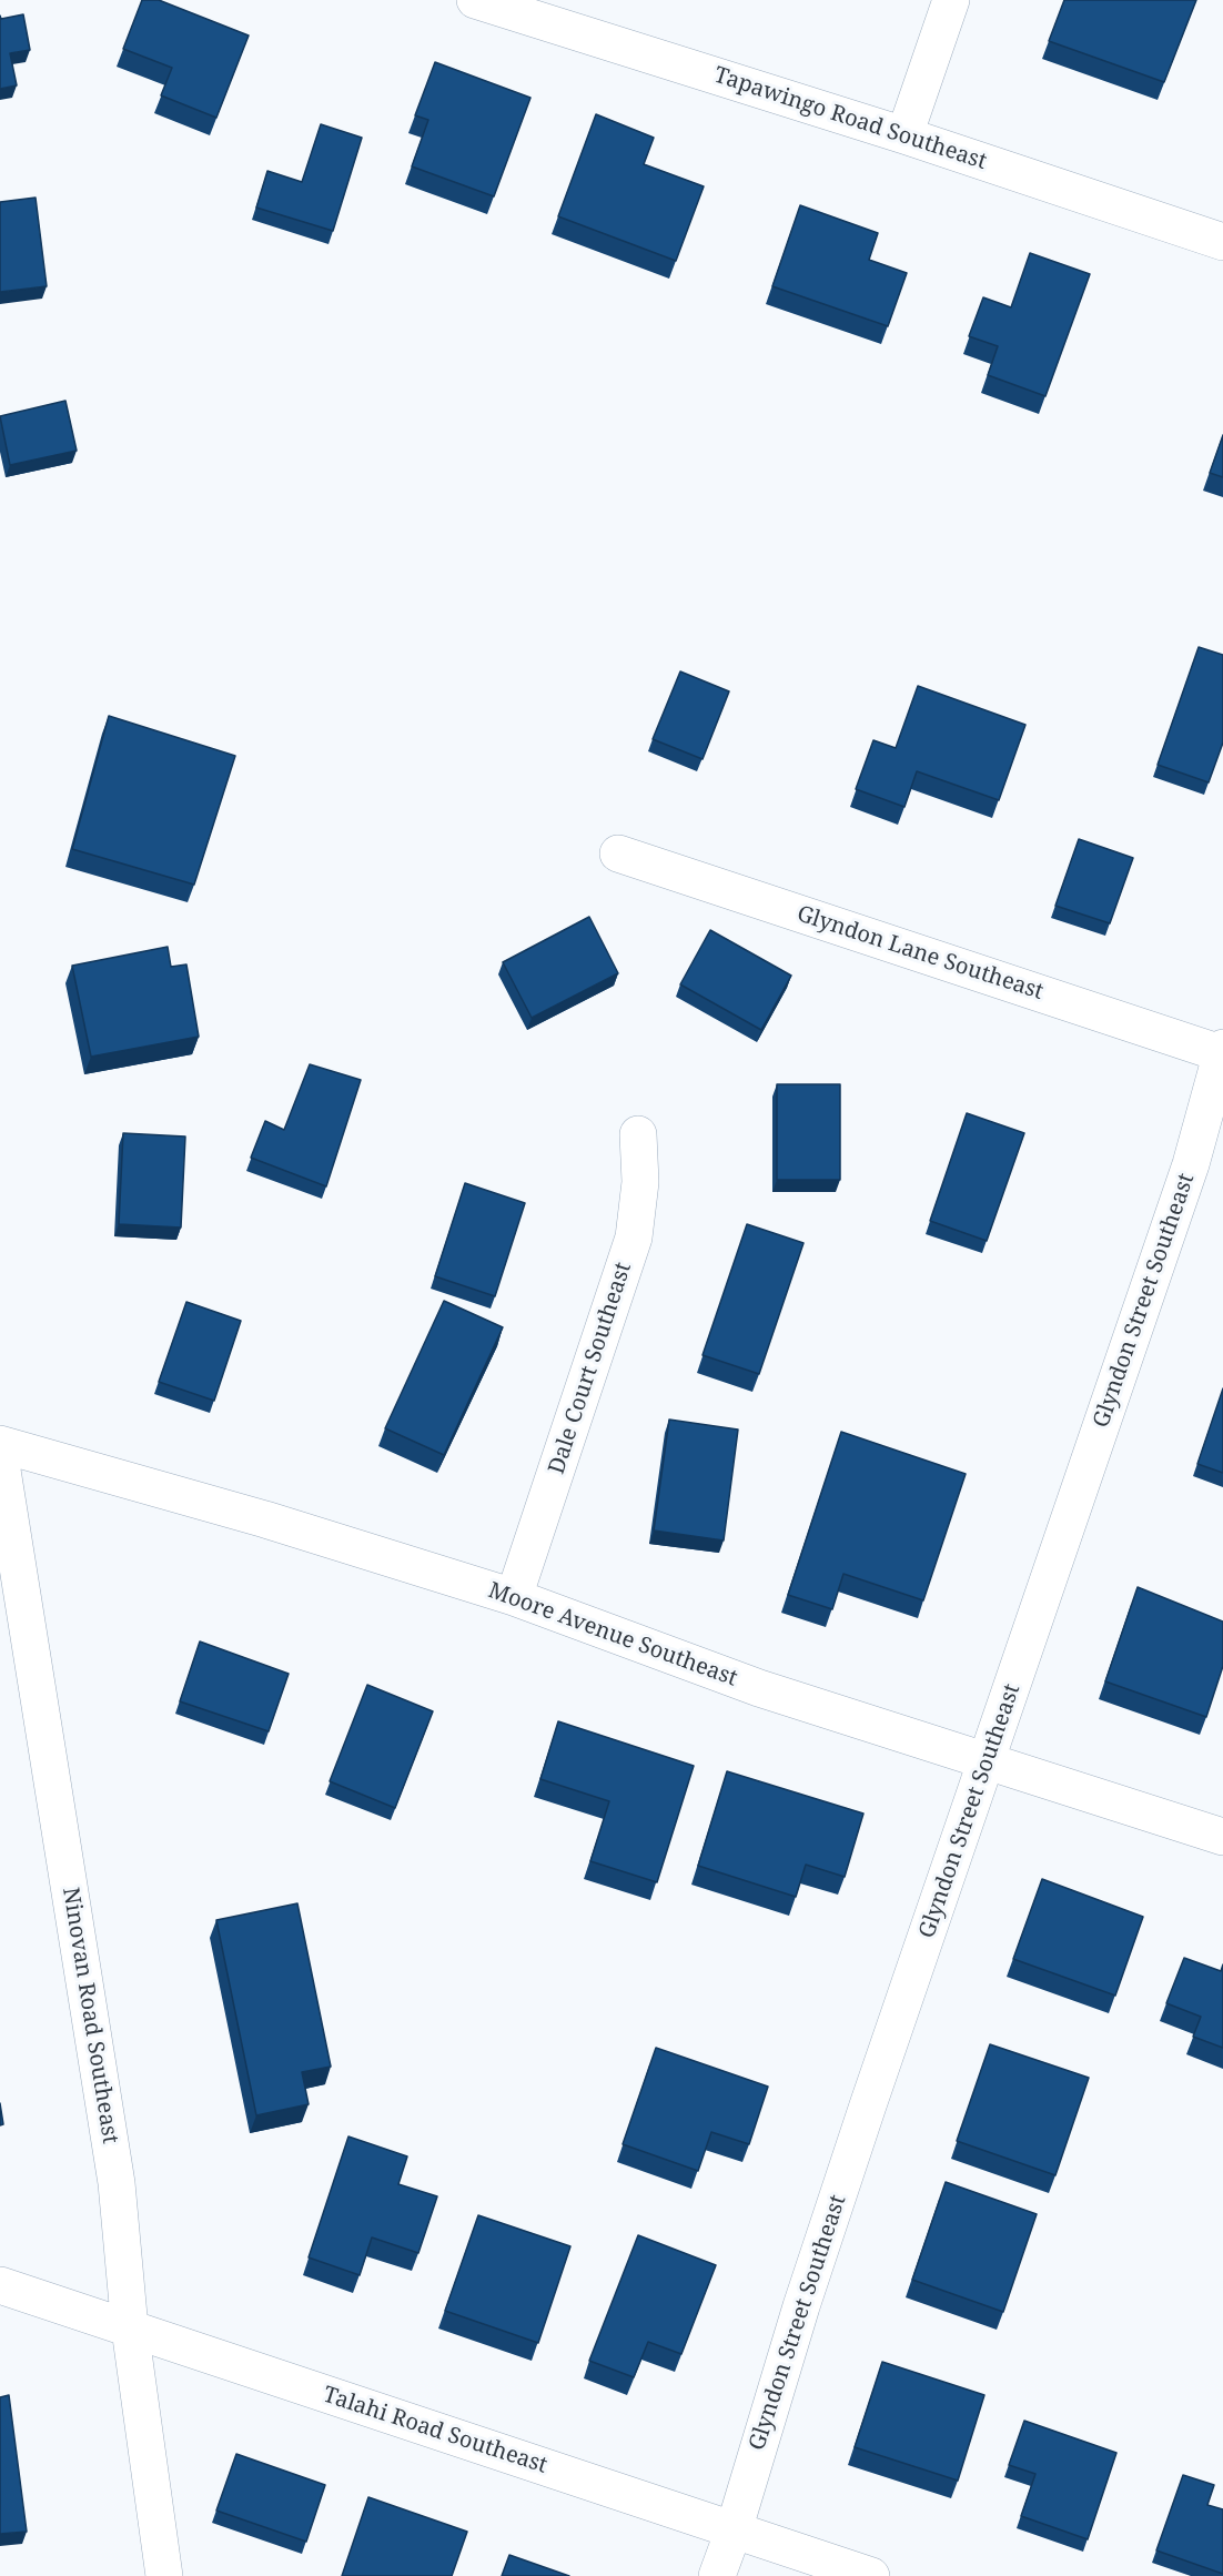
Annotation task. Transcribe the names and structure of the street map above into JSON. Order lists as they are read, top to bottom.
{
  "streets": {
    "street": [
      "Tapawingo Road Southeast",
      "Glyndon Lane Southeast",
      "Glyndon Street Southeast",
      "Dale Court Southeast",
      "Moore Avenue Southeast",
      "Ninovan Road Southeast",
      "Talahi Road Southeast"
    ]
  },
  "crossings": [
    ["Glyndon Lane Southeast", "Glyndon Street Southeast"],
    ["Glyndon Street Southeast", "Moore Avenue Southeast"],
    ["Glyndon Street Southeast", "Talahi Road Southeast"],
    ["Dale Court Southeast", "Moore Avenue Southeast"],
    ["Ninovan Road Southeast", "Talahi Road Southeast"]
  ]
}
